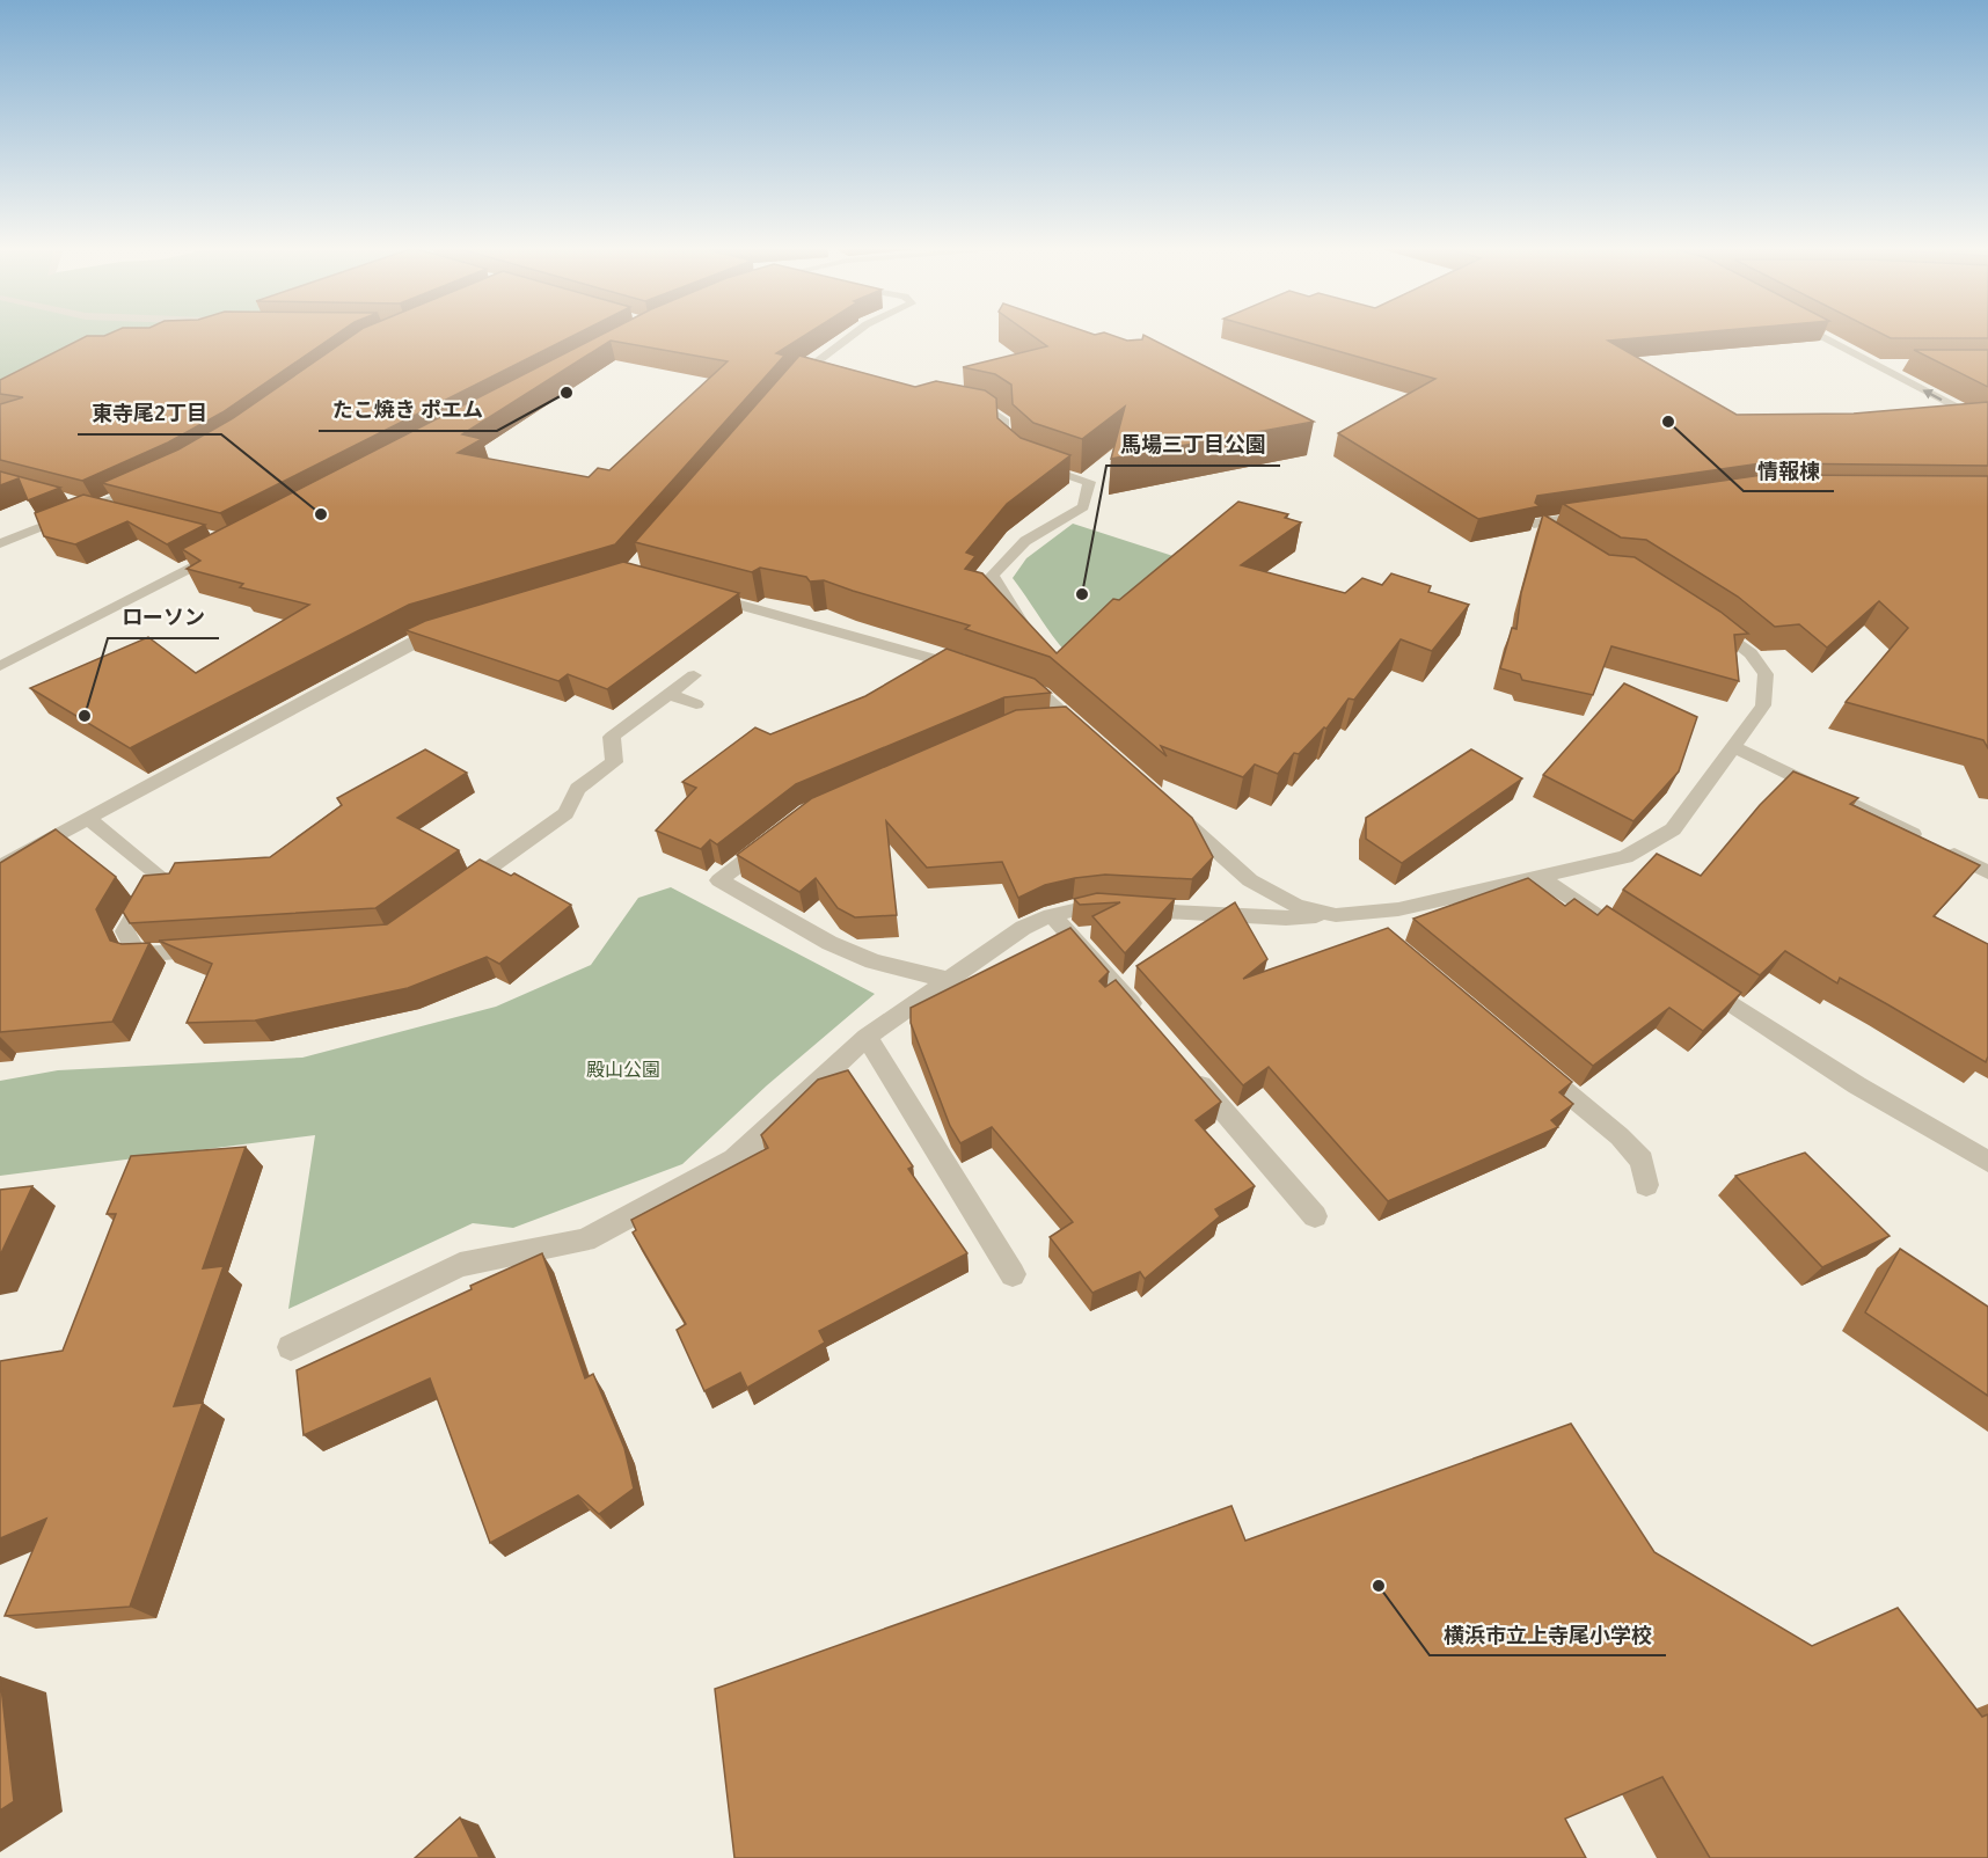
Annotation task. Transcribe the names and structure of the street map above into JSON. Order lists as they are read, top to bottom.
{
  "parks": ["殿山公園"],
  "places": [
    "たこ焼き ポエム",
    "情報棟",
    "東寺尾2丁目",
    "馬場三丁目公園",
    "ローソン",
    "横浜市立上寺尾小学校"
  ]
}
